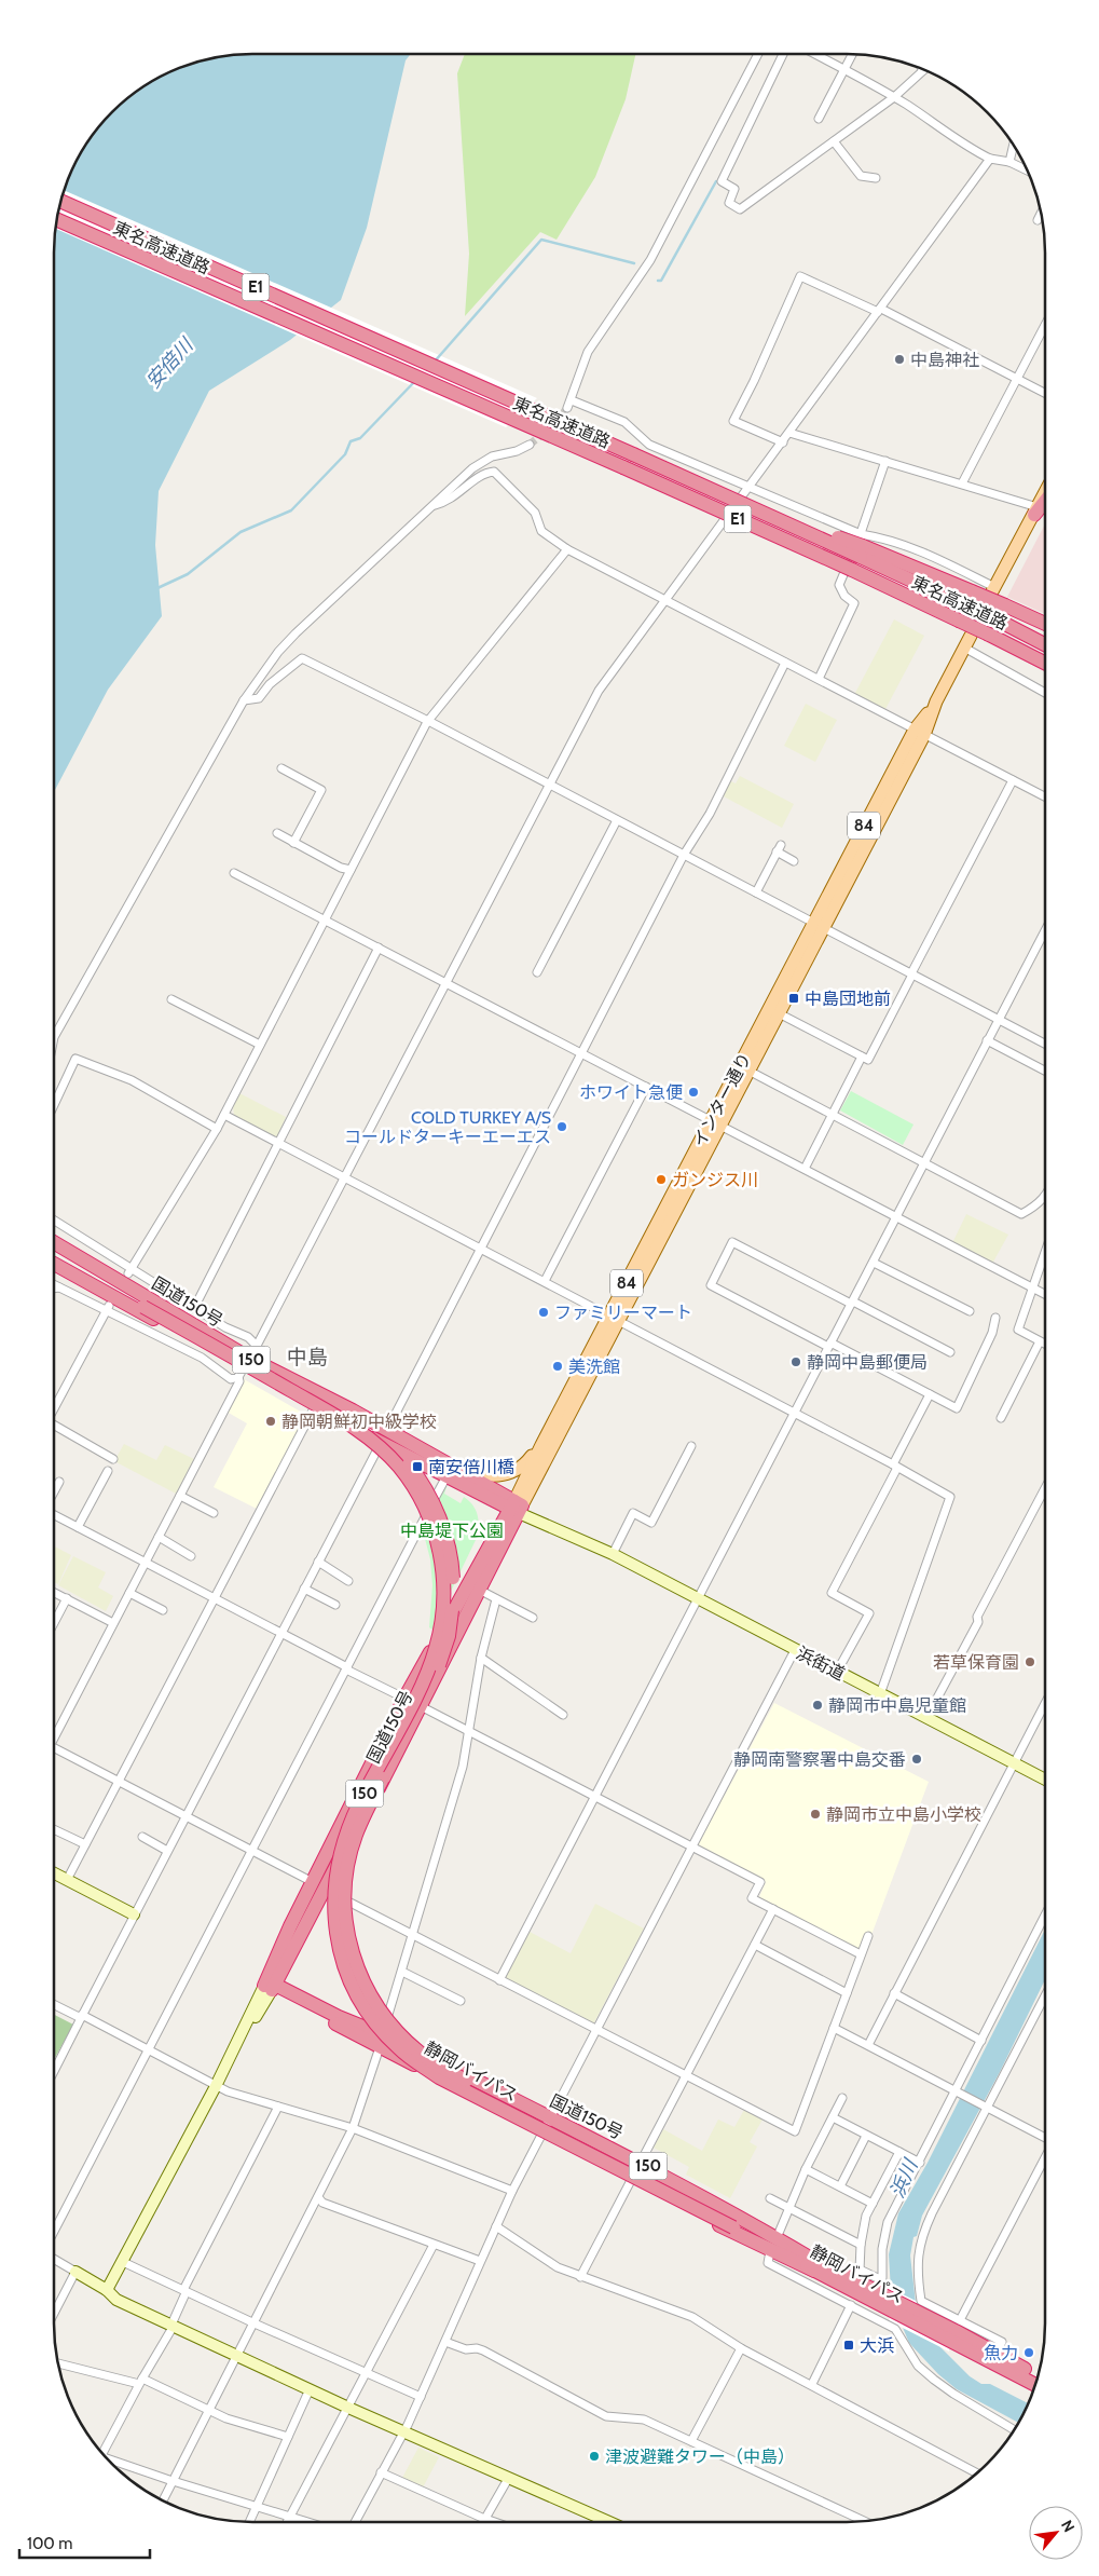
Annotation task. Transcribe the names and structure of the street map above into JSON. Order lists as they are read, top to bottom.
{
  "streets": {
    "highway": [
      "東名高速道路",
      "E1",
      "国道150号",
      "150",
      "静岡バイパス"
    ],
    "main road": ["84", "インター通り"],
    "street": ["浜街道"]
  },
  "crossings": [
    ["インター通り", "国道150号"],
    ["インター通り", "浜街道"],
    ["国道150号", "浜街道"],
    ["国道150号", "静岡バイパス"]
  ],
  "districts": ["中島"],
  "water": ["安倍川", "浜川"],
  "parks": ["中島堤下公園"],
  "places": {
    "other": [
      "中島神社",
      "ホワイト急便",
      "COLD TURKEY A/S コールドターキーエーエス",
      "ガンジス川",
      "ファミリーマート",
      "静岡中島郵便局",
      "美洗館",
      "静岡朝鮮初中級学校",
      "若草保育園",
      "静岡市中島児童館",
      "静岡南警察署中島交番",
      "静岡市立中島小学校",
      "魚力",
      "津波避難タワー（中島）"
    ],
    "transit": ["中島団地前", "南安倍川橋", "大浜"]
  },
  "scale_bar": "100 m",
  "north": "top right"
}
